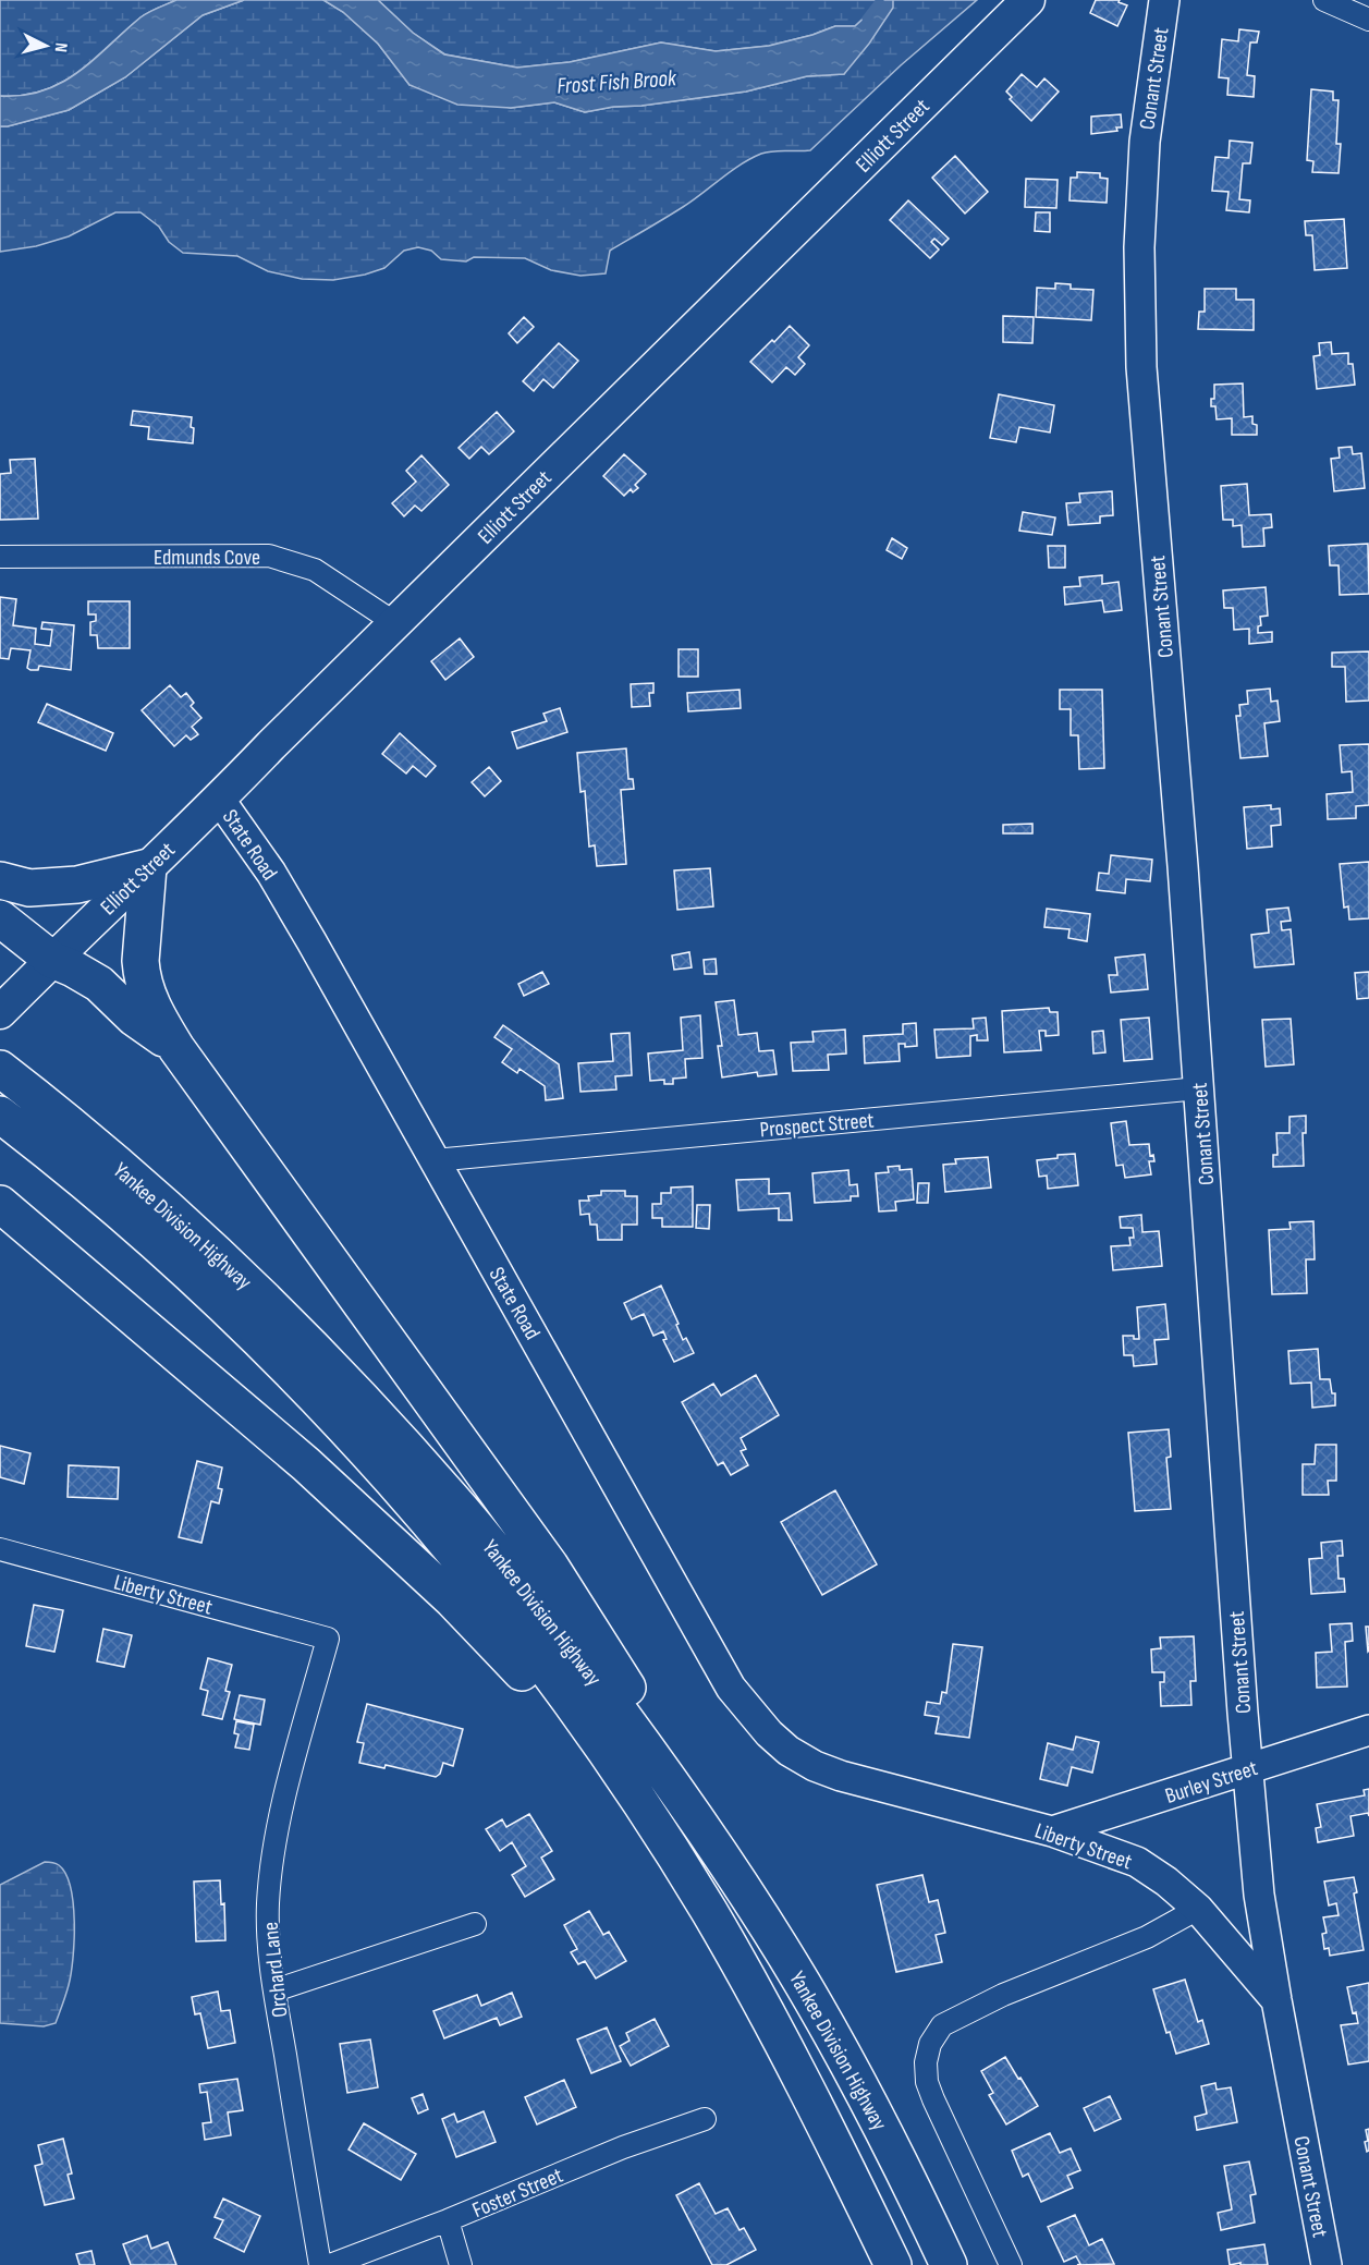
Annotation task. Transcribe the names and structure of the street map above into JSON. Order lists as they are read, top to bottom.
{
  "streets": {
    "highway": ["Yankee Division Highway"],
    "main road": [
      "Conant Street",
      "Elliott Street",
      "State Road",
      "Liberty Street",
      "Burley Street"
    ],
    "street": [
      "Edmunds Cove",
      "Prospect Street",
      "Orchard Lane",
      "Foster Street"
    ]
  },
  "crossings": [
    ["Conant Street", "Prospect Street"],
    ["Conant Street", "Liberty Street"],
    ["Conant Street", "Burley Street"],
    ["Elliott Street", "Edmunds Cove"],
    ["Elliott Street", "State Road"],
    ["State Road", "Prospect Street"],
    ["State Road", "Liberty Street"],
    ["Liberty Street", "Burley Street"],
    ["Liberty Street", "Orchard Lane"]
  ],
  "water": ["Frost Fish Brook"],
  "north": "right"
}
